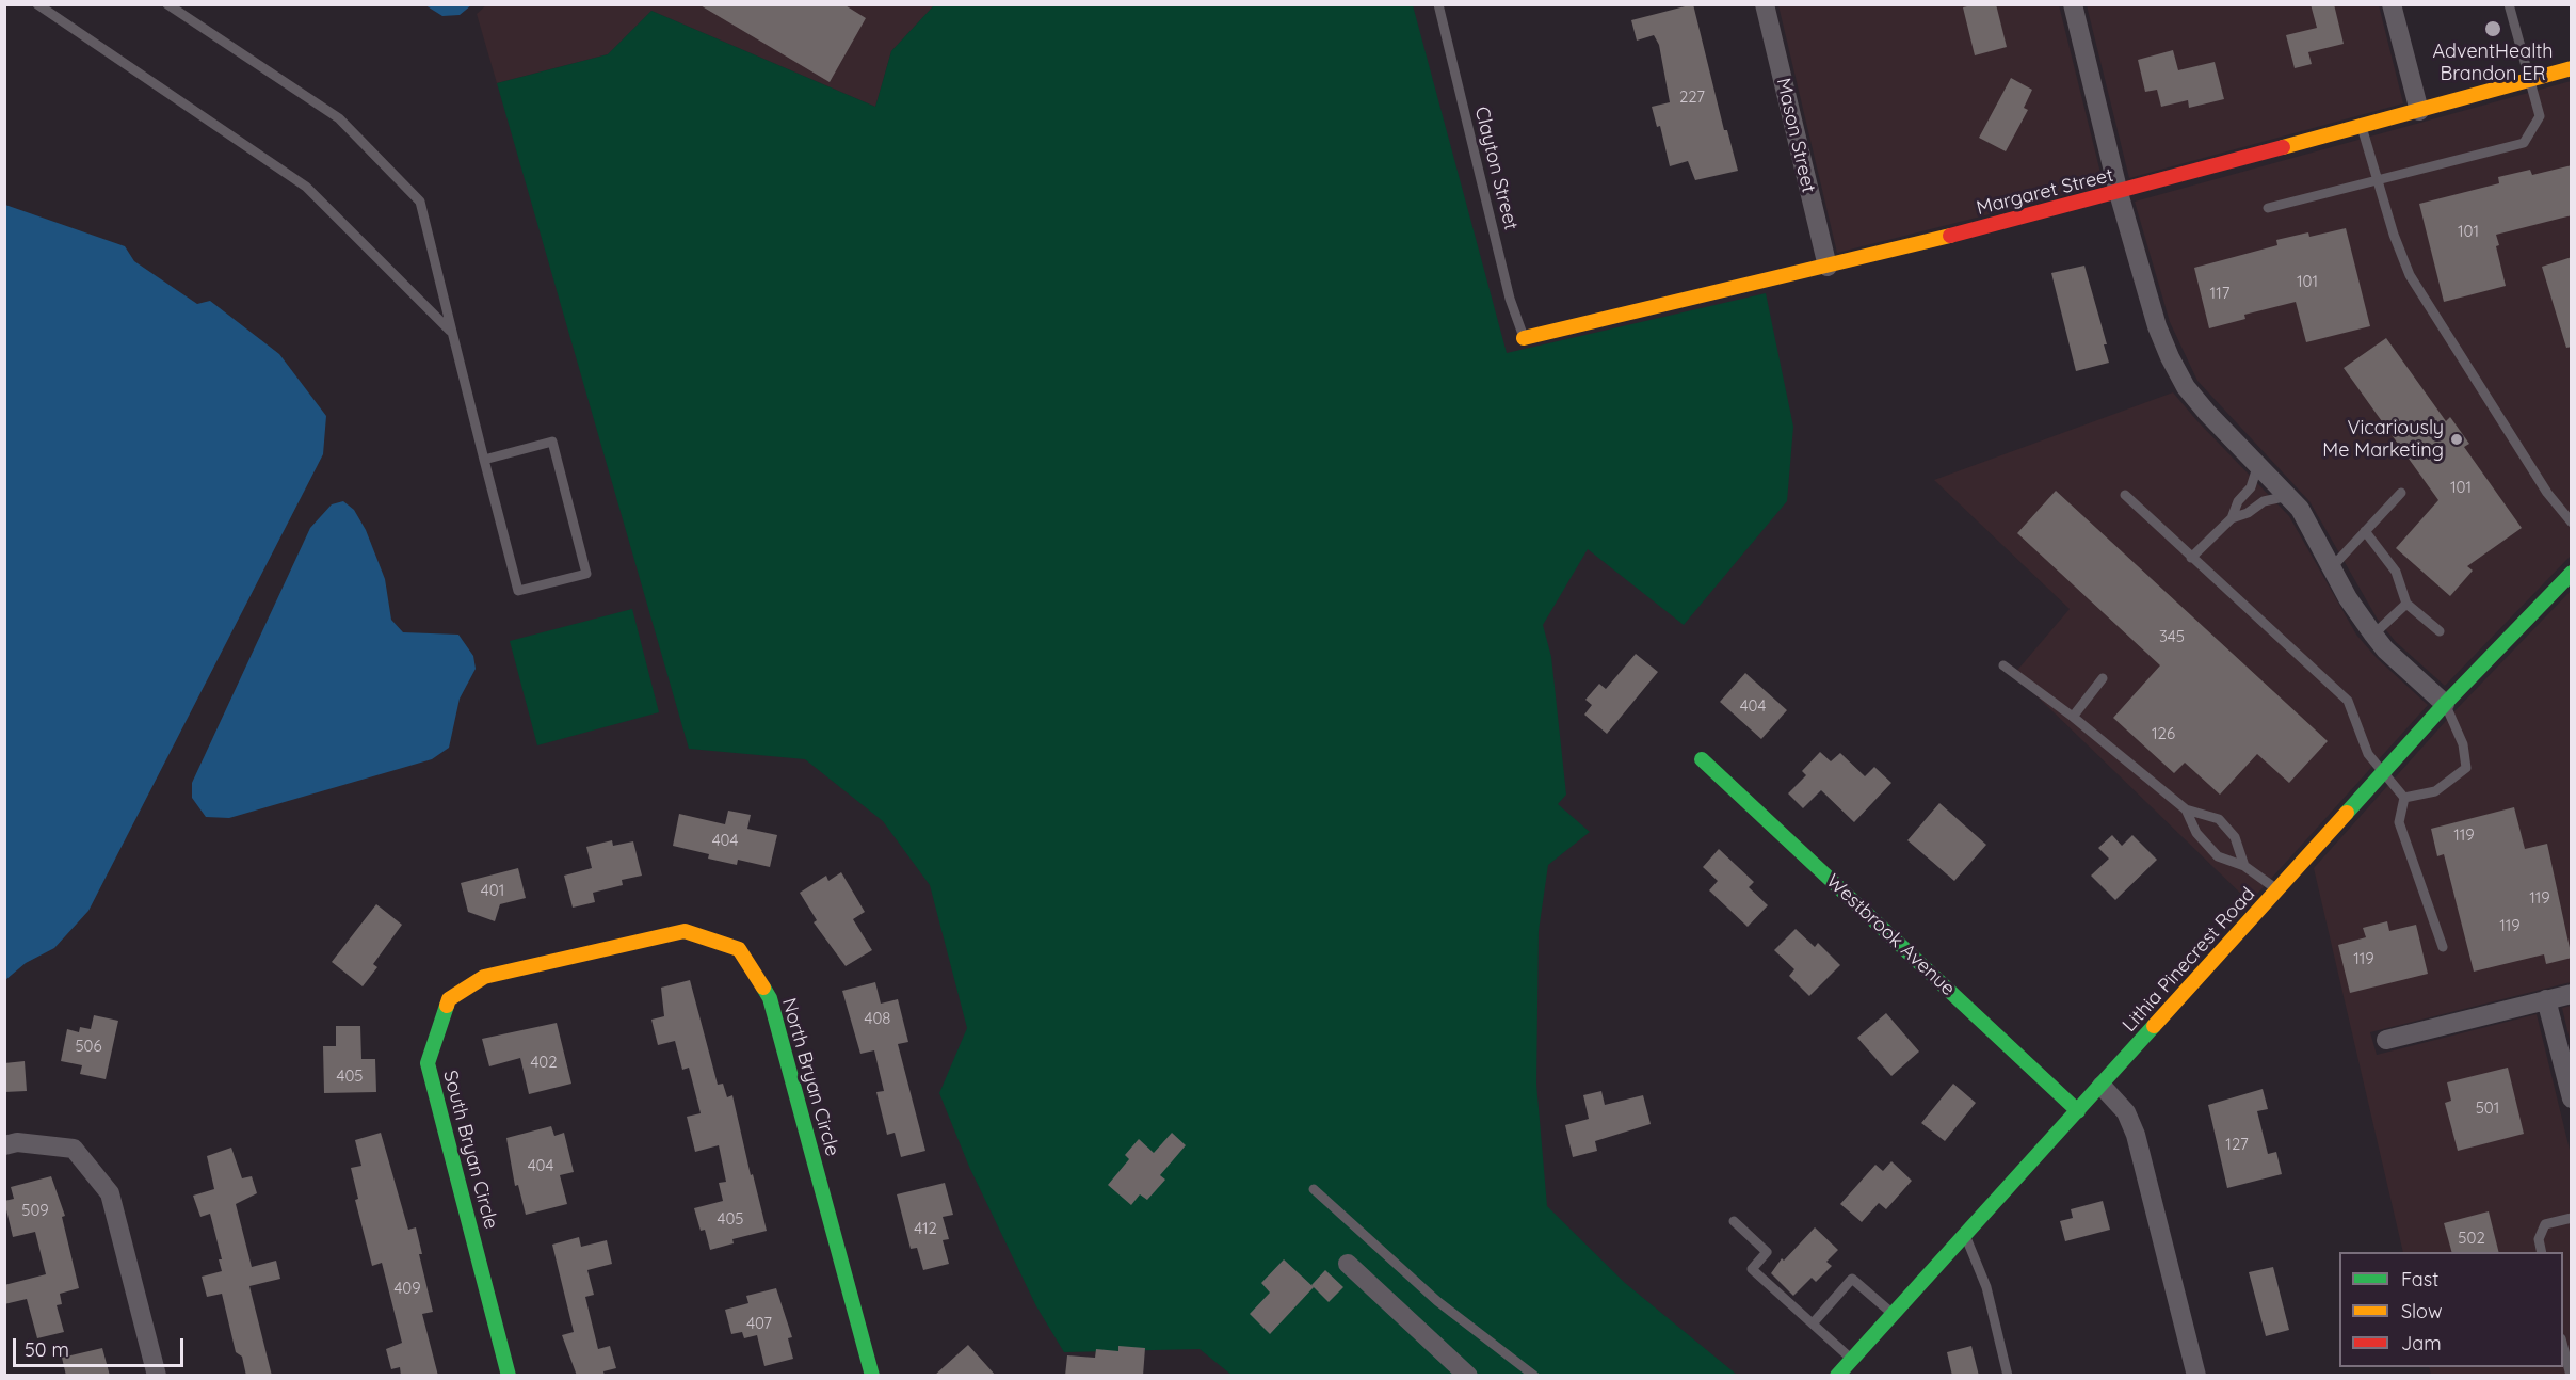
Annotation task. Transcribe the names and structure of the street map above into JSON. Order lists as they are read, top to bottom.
{
  "streets": {
    "street": [
      "Mason Street",
      "Margaret Street",
      "Westbrook Avenue",
      "Lithia Pinecrest Road",
      "North Bryan Circle",
      "South Bryan Circle"
    ],
    "lane": ["Clayton Street"]
  },
  "crossings": [
    ["Mason Street", "Margaret Street"],
    ["Clayton Street", "Margaret Street"],
    ["Westbrook Avenue", "Lithia Pinecrest Road"],
    ["North Bryan Circle", "South Bryan Circle"]
  ],
  "places": ["AdventHealth Brandon ER", "Vicariously Me Marketing"],
  "house_numbers": [
    "227",
    "101",
    "101",
    "117",
    "101",
    "345",
    "404",
    "126",
    "119",
    "404",
    "401",
    "119",
    "119",
    "119",
    "408",
    "506",
    "402",
    "405",
    "501",
    "127",
    "404",
    "509",
    "405",
    "412",
    "502",
    "409",
    "407"
  ],
  "legend": ["Fast", "Slow", "Jam"],
  "scale_bar": "50 m"
}
